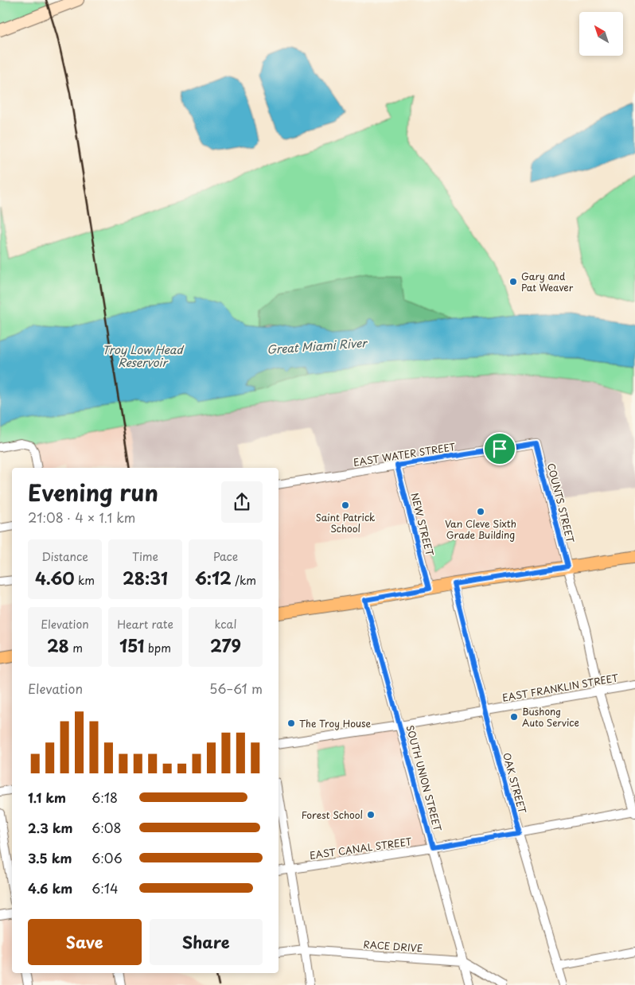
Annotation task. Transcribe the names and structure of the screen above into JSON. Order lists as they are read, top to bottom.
{
  "streets": {
    "street": [
      "EAST WATER STREET",
      "COUNTS STREET",
      "NEW STREET",
      "EAST FRANKLIN STREET",
      "SOUTH UNION STREET",
      "OAK STREET",
      "EAST CANAL STREET",
      "RACE DRIVE"
    ]
  },
  "crossings": [
    ["EAST WATER STREET", "COUNTS STREET"],
    ["EAST WATER STREET", "NEW STREET"],
    ["COUNTS STREET", "EAST FRANKLIN STREET"],
    ["COUNTS STREET", "EAST CANAL STREET"],
    ["EAST FRANKLIN STREET", "SOUTH UNION STREET"],
    ["EAST FRANKLIN STREET", "OAK STREET"],
    ["SOUTH UNION STREET", "EAST CANAL STREET"],
    ["SOUTH UNION STREET", "RACE DRIVE"],
    ["OAK STREET", "EAST CANAL STREET"]
  ],
  "water": ["Great Miami River", "Troy Low Head Reservoir"],
  "places": [
    "Gary and Pat Weaver",
    "Saint Patrick School",
    "Van Cleve Sixth Grade Building",
    "Bushong Auto Service",
    "The Troy House",
    "Forest School"
  ],
  "north": "top left",
  "page": {
    "heading": ["Evening run", "21:08 · 4 × 1.1 km"],
    "stats": [
      ["Distance", "4.60 km"],
      ["Time", "28:31"],
      ["Pace", "6:12 /km"],
      ["Elevation", "28 m"],
      ["Heart rate", "151 bpm"],
      ["kcal", "279"]
    ],
    "chart": ["Elevation", "56–61 m"],
    "list": [
      {
        "name": "1.1 km",
        "note": "6:18"
      },
      {
        "name": "2.3 km",
        "note": "6:08"
      },
      {
        "name": "3.5 km",
        "note": "6:06"
      },
      {
        "name": "4.6 km",
        "note": "6:14"
      }
    ],
    "buttons": ["Save", "Share"]
  }
}
